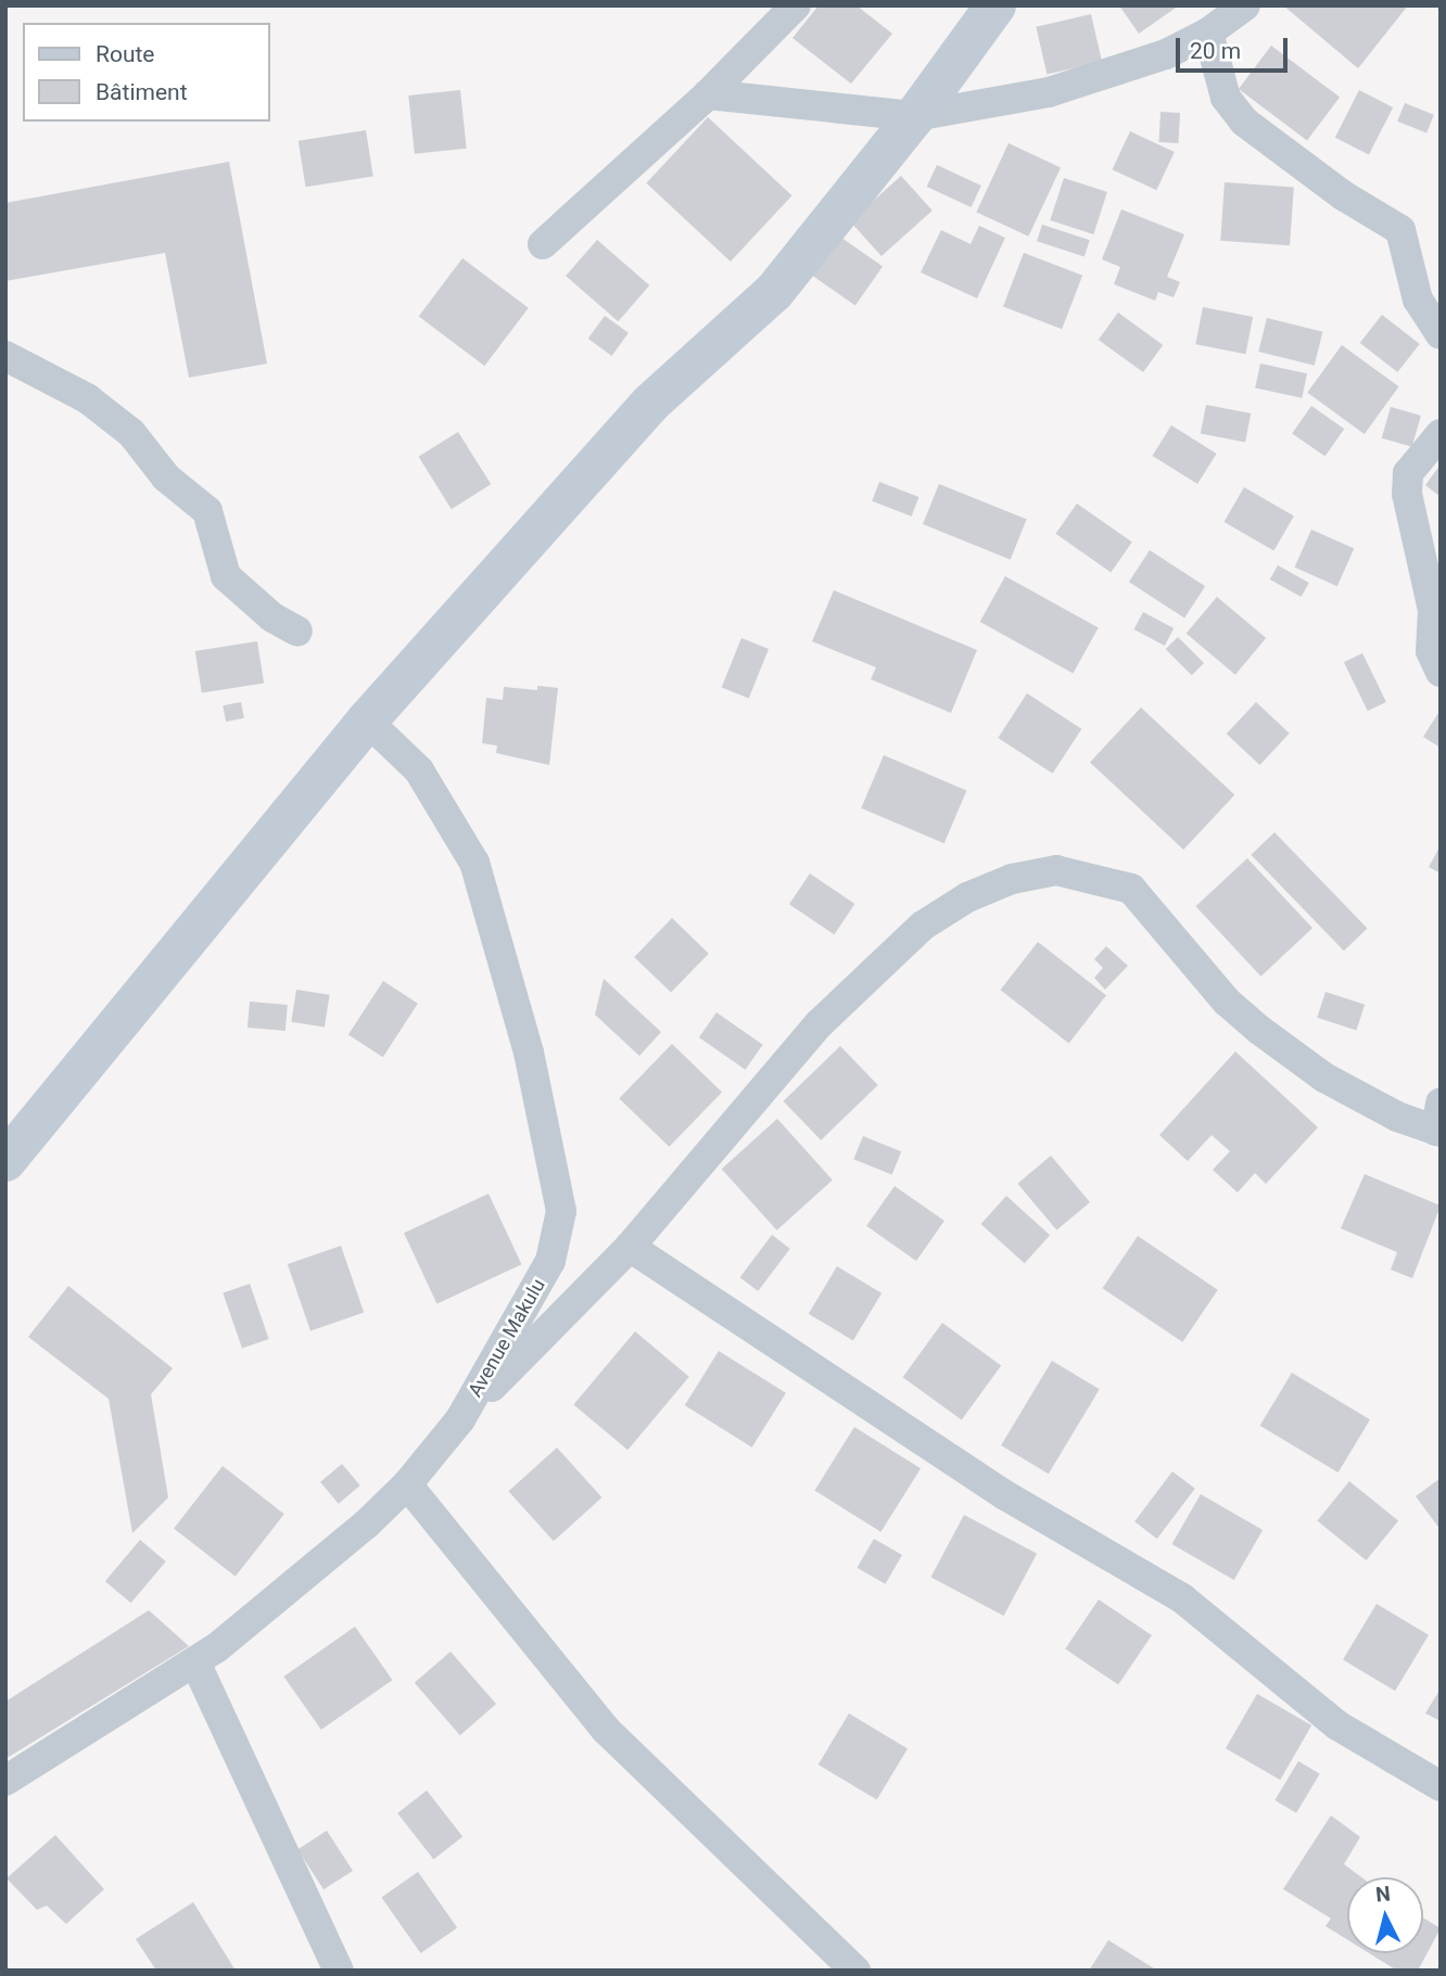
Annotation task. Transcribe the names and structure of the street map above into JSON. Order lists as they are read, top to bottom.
{
  "streets": {
    "street": ["Avenue Makulu"]
  },
  "legend": ["Route", "Bâtiment"],
  "scale_bar": "20 m",
  "north": "top"
}
